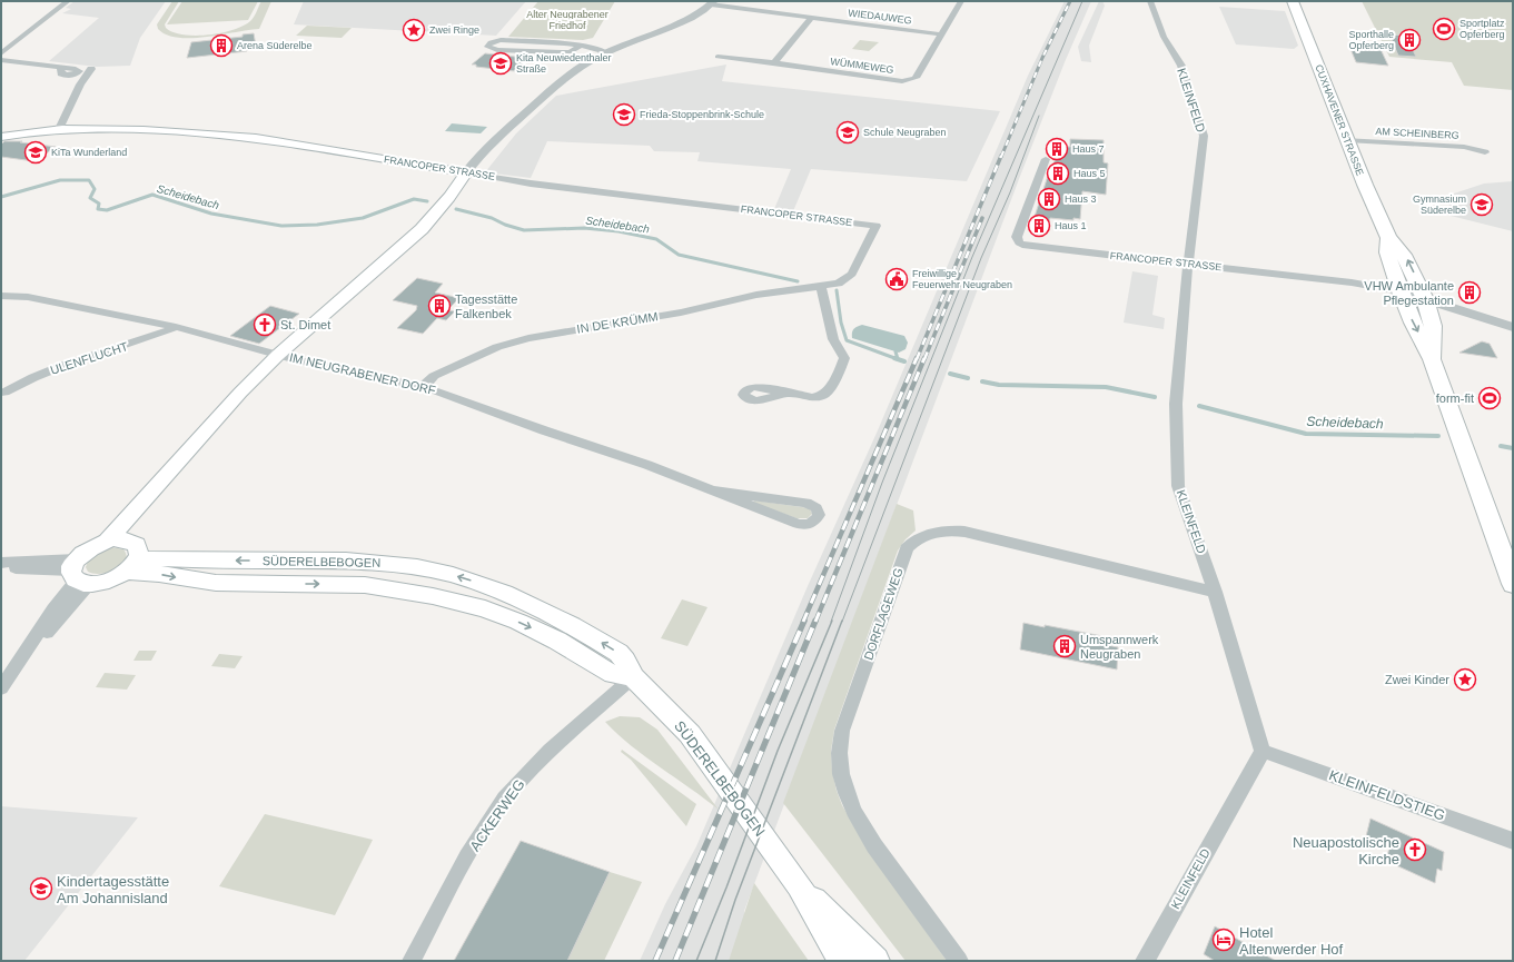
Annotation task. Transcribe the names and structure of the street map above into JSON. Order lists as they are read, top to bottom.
{
  "streets": {
    "main road": ["CUXHAVENER STRASSE", "FRANCOPER STRASSE", "SÜDERELBEBOGEN"],
    "street": [
      "WIEDAUWEG",
      "WÜMMEWEG",
      "KLEINFELD",
      "AM SCHEINBERG",
      "IN DE KRÜMM",
      "ULENFLUCHT",
      "IM NEUGRABENER DORF",
      "DORFLAGEWEG",
      "KLEINFELDSTIEG",
      "ACKERWEG"
    ]
  },
  "crossings": [
    ["WIEDAUWEG", "WÜMMEWEG"],
    ["KLEINFELD", "FRANCOPER STRASSE"],
    ["KLEINFELD", "DORFLAGEWEG"],
    ["KLEINFELD", "KLEINFELDSTIEG"],
    ["CUXHAVENER STRASSE", "AM SCHEINBERG"],
    ["CUXHAVENER STRASSE", "FRANCOPER STRASSE"],
    ["FRANCOPER STRASSE", "IN DE KRÜMM"],
    ["IN DE KRÜMM", "IM NEUGRABENER DORF"],
    ["ULENFLUCHT", "IM NEUGRABENER DORF"],
    ["SÜDERELBEBOGEN", "ACKERWEG"]
  ],
  "water": ["Scheidebach"],
  "parks": ["Alter Neugrabener Friedhof"],
  "places": {
    "sports": ["Sportplatz Opferberg", "form-fit"],
    "place": ["Zwei Ringe", "Zwei Kinder"],
    "building": [
      "Sporthalle Opferberg",
      "Arena Süderelbe",
      "Haus 7",
      "Haus 5",
      "Haus 3",
      "Haus 1",
      "VHW Ambulante Pflegestation",
      "Tagesstätte Falkenbek",
      "Umspannwerk Neugraben"
    ],
    "school or university": [
      "Kita Neuwiedenthaler Straße",
      "Frieda-Stoppenbrink-Schule",
      "Schule Neugraben",
      "KiTa Wunderland",
      "Gymnasium Süderelbe",
      "Kindertagesstätte Am Johannisland"
    ],
    "public building": ["Freiwillige Feuerwehr Neugraben"],
    "church": ["St. Dimet", "Neuapostolische Kirche"],
    "hotel": ["Hotel Altenwerder Hof"]
  }
}
